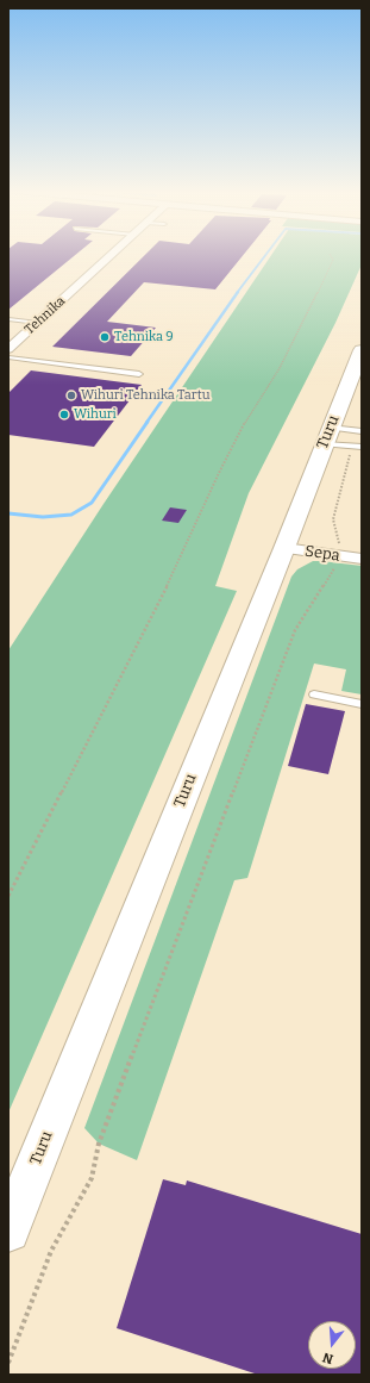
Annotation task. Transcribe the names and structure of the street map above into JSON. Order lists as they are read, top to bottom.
{
  "streets": {
    "main road": ["Turu"],
    "street": ["Tehnika", "Sepa"]
  },
  "crossings": [
    ["Turu", "Sepa"]
  ],
  "places": ["Tehnika 9", "Wihuri Tehnika Tartu", "Wihuri"],
  "north": "bottom"
}
